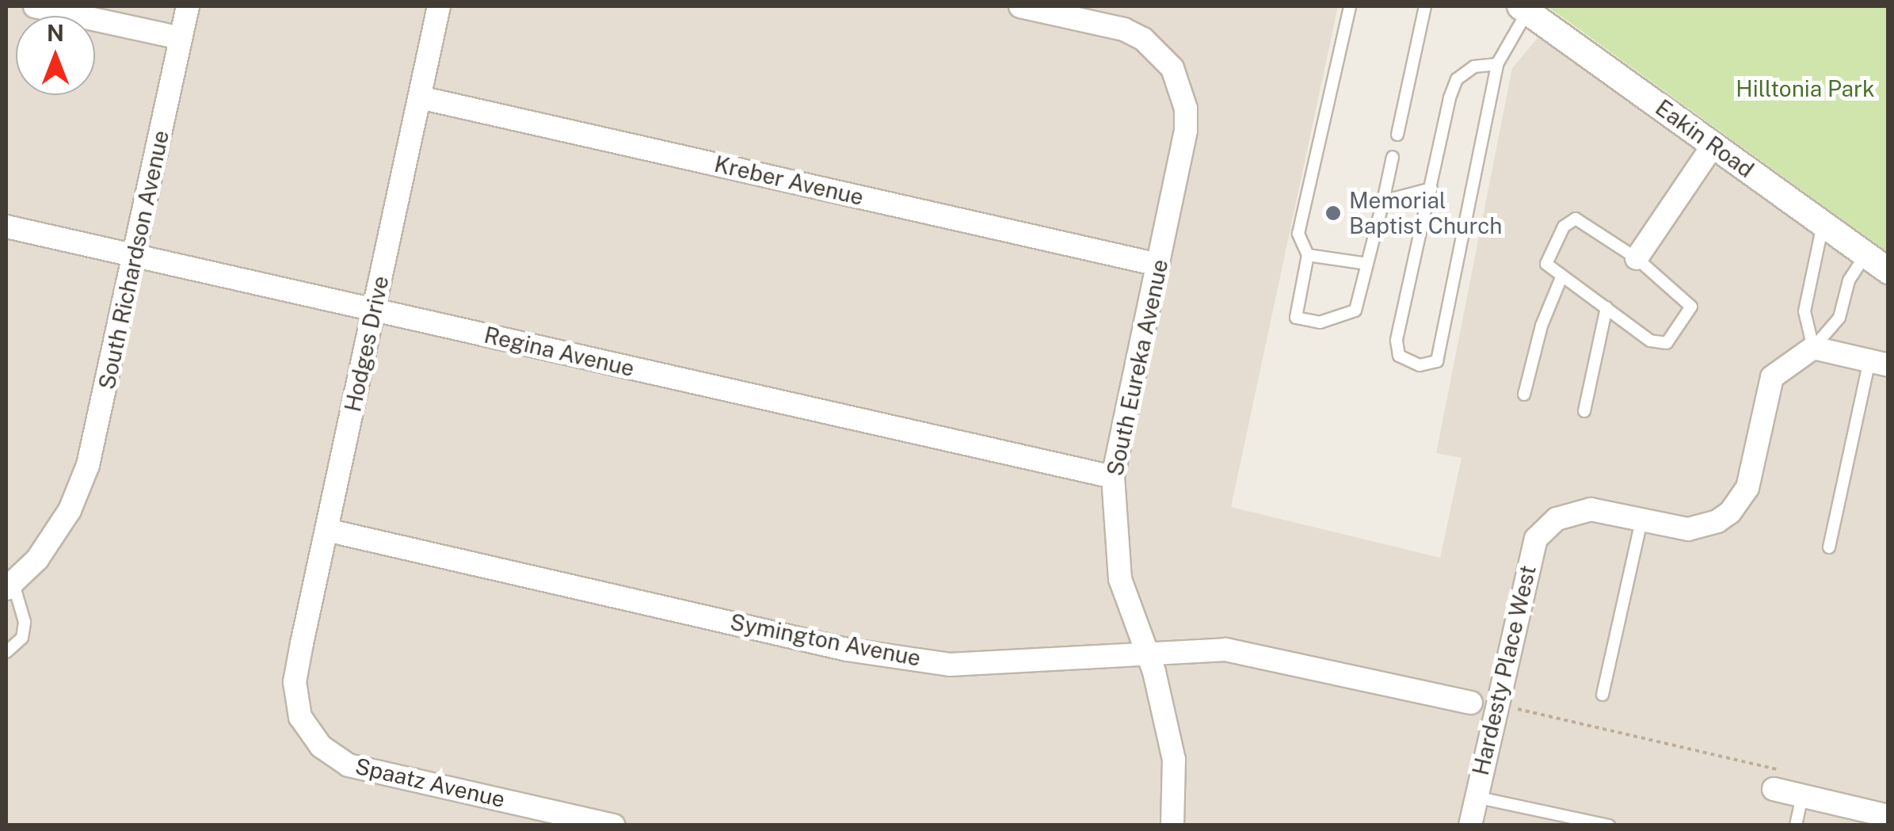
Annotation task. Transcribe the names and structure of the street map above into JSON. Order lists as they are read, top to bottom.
{
  "streets": {
    "street": [
      "Eakin Road",
      "Kreber Avenue",
      "South Richardson Avenue",
      "Hodges Drive",
      "Regina Avenue",
      "South Eureka Avenue",
      "Symington Avenue",
      "Hardesty Place West",
      "Spaatz Avenue"
    ]
  },
  "crossings": [
    ["Eakin Road", "Hardesty Place West"],
    ["Kreber Avenue", "Hodges Drive"],
    ["Kreber Avenue", "South Eureka Avenue"],
    ["South Richardson Avenue", "Regina Avenue"],
    ["Hodges Drive", "Regina Avenue"],
    ["Hodges Drive", "Symington Avenue"],
    ["Hodges Drive", "Spaatz Avenue"],
    ["Regina Avenue", "South Eureka Avenue"],
    ["South Eureka Avenue", "Symington Avenue"]
  ],
  "parks": ["Hilltonia Park"],
  "places": ["Memorial Baptist Church"],
  "north": "top"
}
